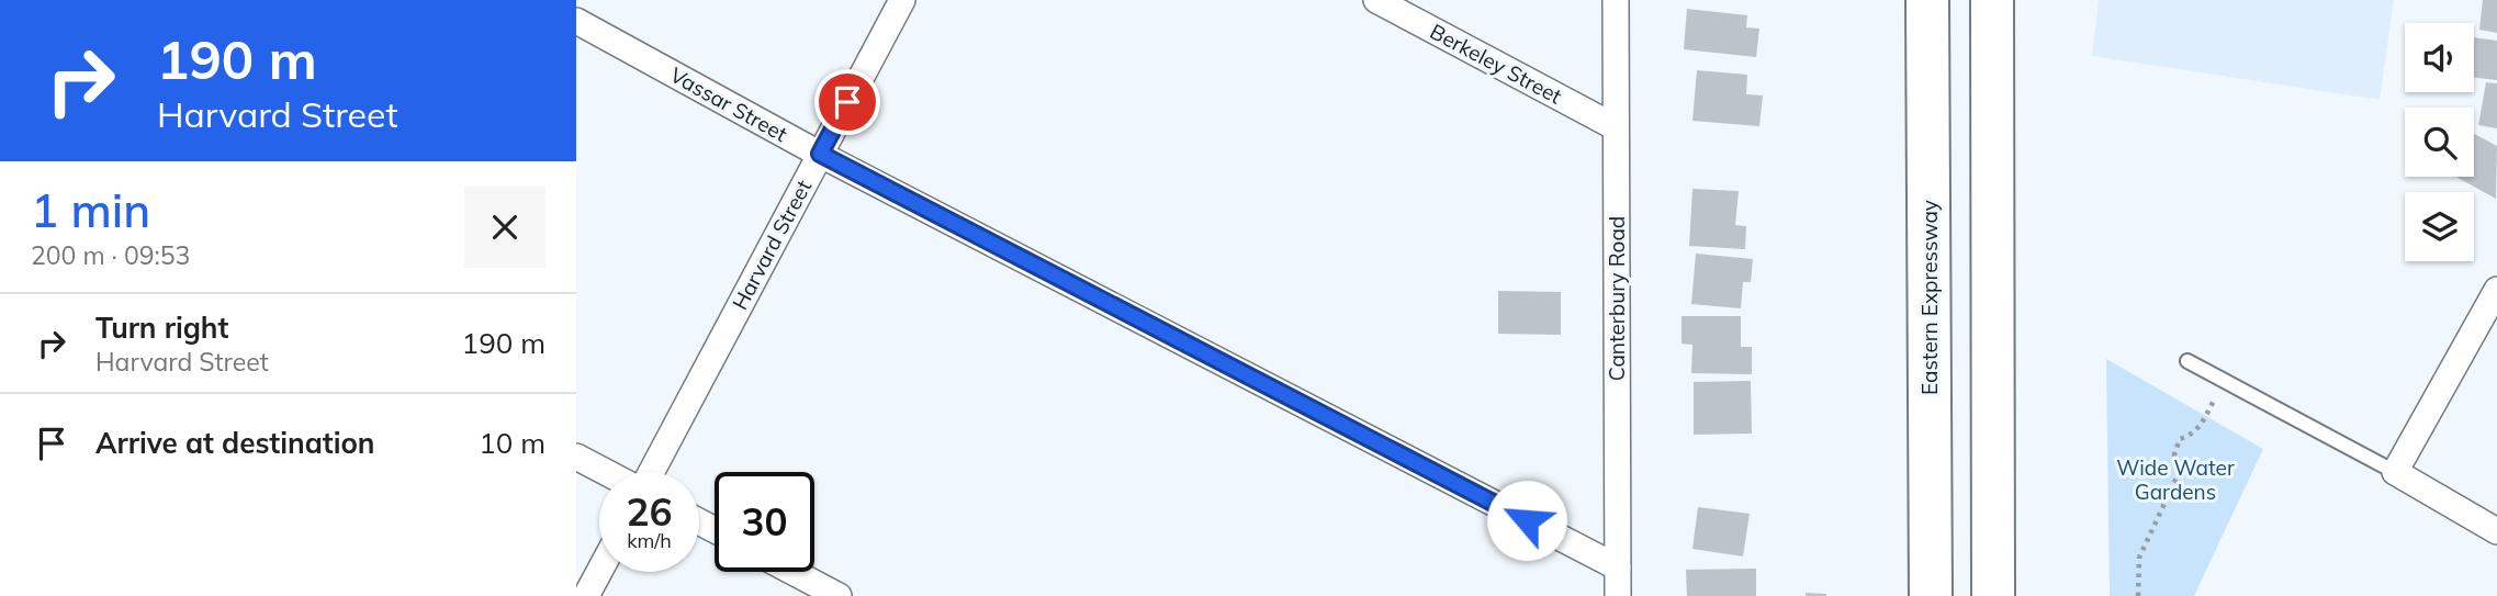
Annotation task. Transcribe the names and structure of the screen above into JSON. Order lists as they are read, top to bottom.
{
  "streets": {
    "highway": ["Eastern Expressway"],
    "street": [
      "Berkeley Street",
      "Vassar Street",
      "Harvard Street",
      "Canterbury Road"
    ]
  },
  "crossings": [
    ["Berkeley Street", "Canterbury Road"],
    ["Vassar Street", "Harvard Street"],
    ["Vassar Street", "Canterbury Road"]
  ],
  "parks": ["Wide Water Gardens"],
  "page": {
    "turn": ["190 m", "Harvard Street"],
    "heading": ["1 min", "200 m · 09:53"],
    "list": [
      {
        "name": "Turn right",
        "note": "Harvard Street",
        "value": "190 m"
      },
      {
        "name": "Arrive at destination",
        "value": "10 m"
      }
    ],
    "speed": "26 km/h",
    "limit": "30"
  }
}
